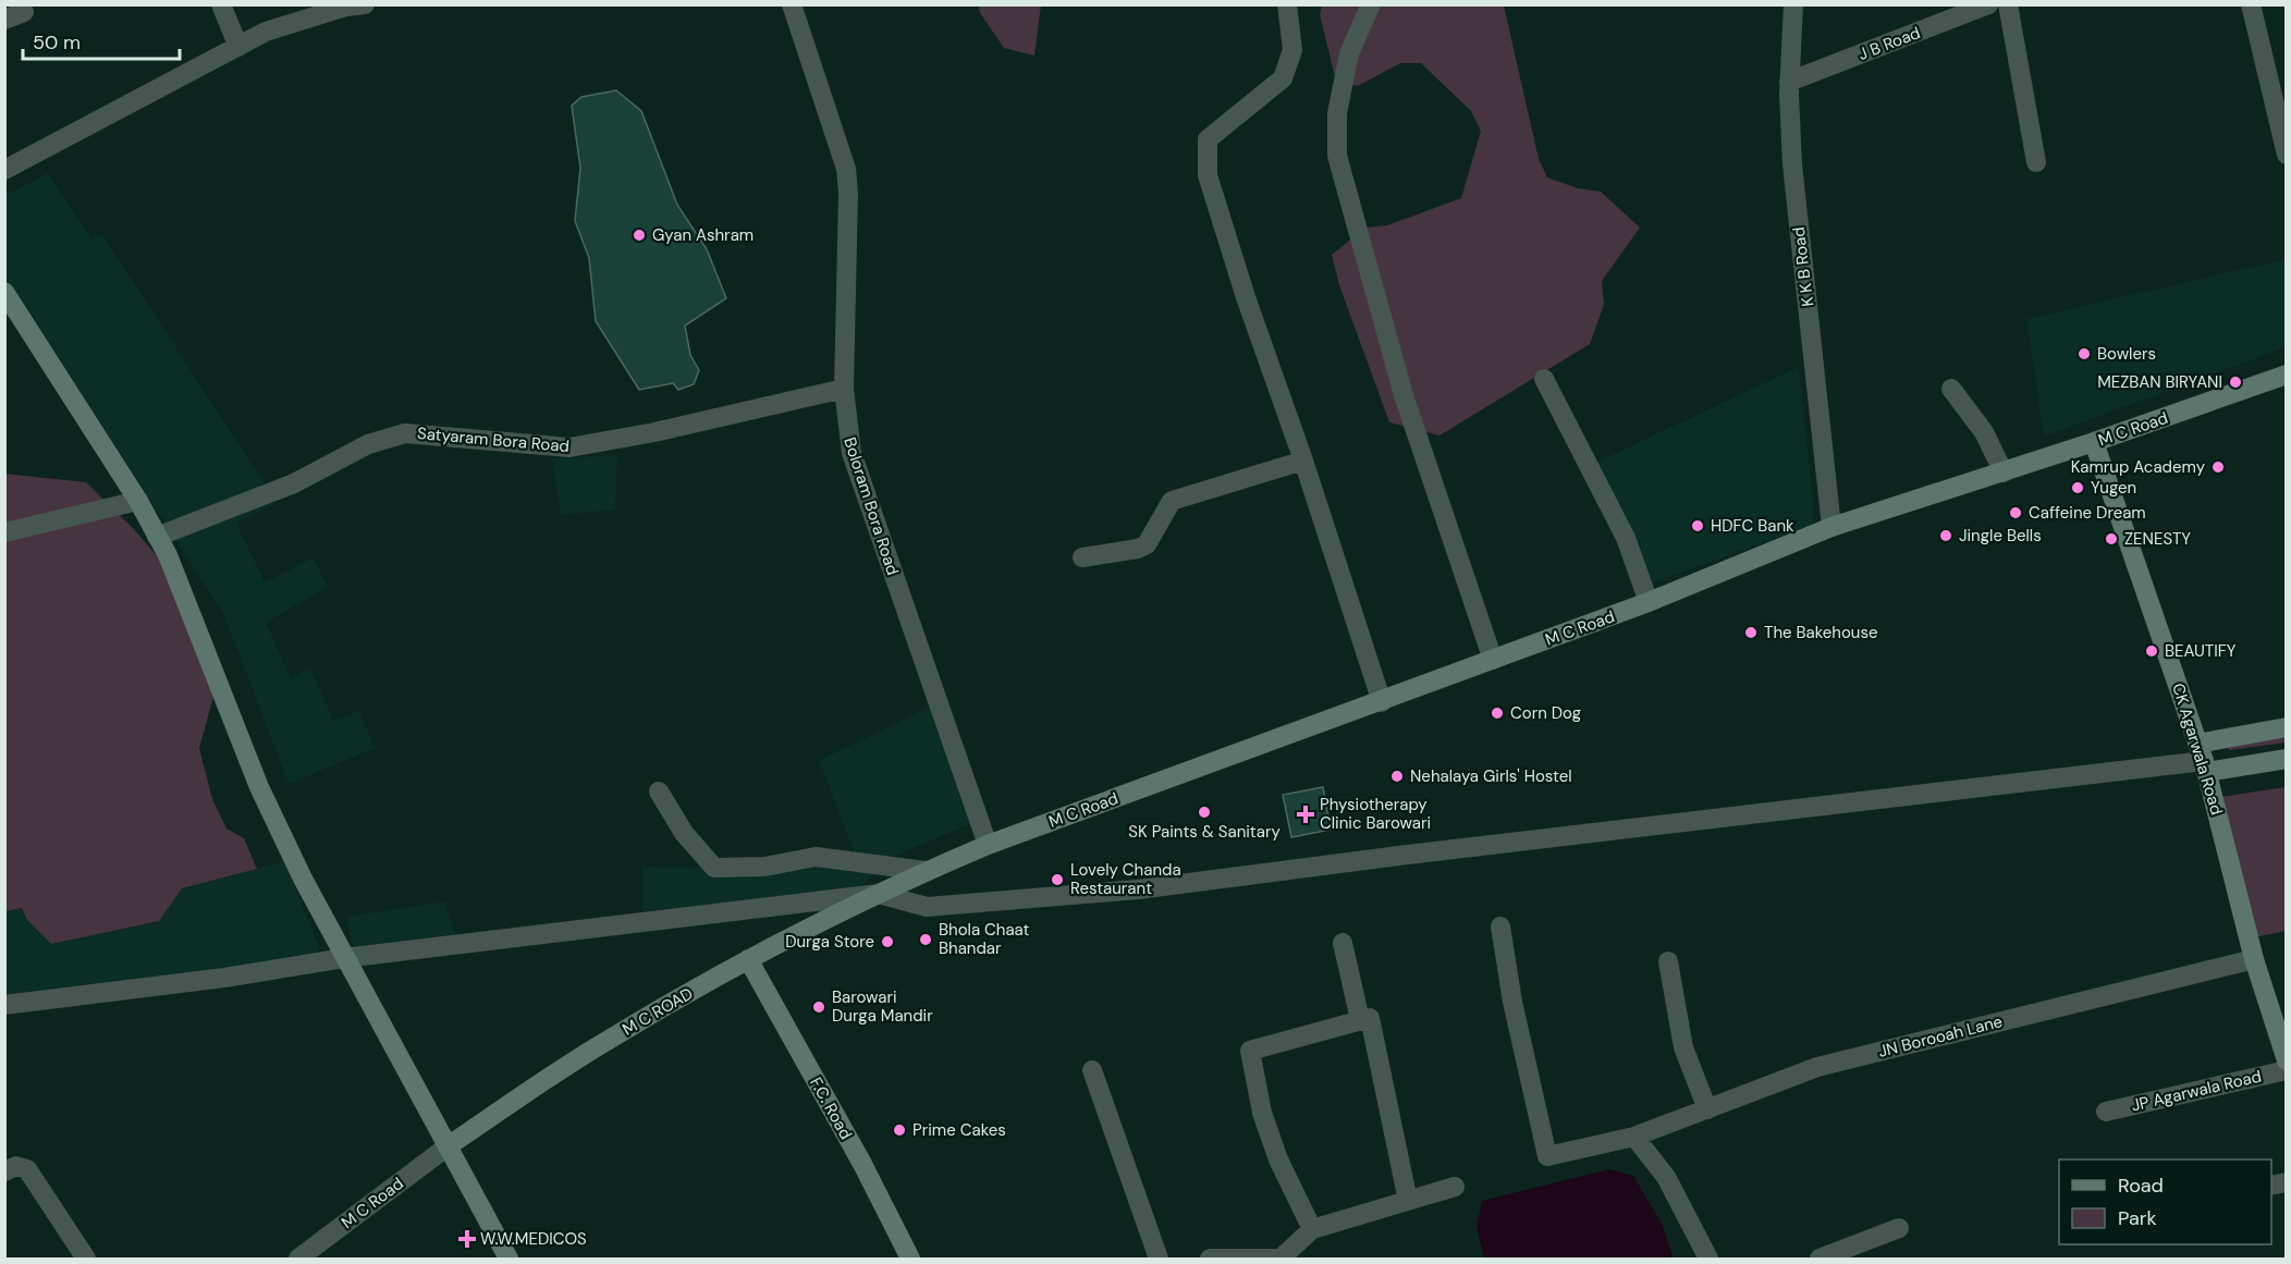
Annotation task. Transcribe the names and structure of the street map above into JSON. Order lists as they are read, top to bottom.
{
  "streets": {
    "street": [
      "J B Road",
      "K K B Road",
      "M C Road",
      "Satyaram Bora Road",
      "Boloram Bora Road",
      "CK Agarwala Road",
      "M C ROAD",
      "JN Borooah Lane",
      "JP Agarwala Road",
      "F.C. Road"
    ]
  },
  "crossings": [
    ["J B Road", "K K B Road"],
    ["K K B Road", "M C Road"],
    ["M C Road", "Boloram Bora Road"],
    ["M C Road", "CK Agarwala Road"],
    ["M C Road", "M C ROAD"],
    ["Satyaram Bora Road", "Boloram Bora Road"],
    ["CK Agarwala Road", "JN Borooah Lane"],
    ["M C ROAD", "F.C. Road"]
  ],
  "places": {
    "other": [
      "Gyan Ashram",
      "Bowlers",
      "MEZBAN BIRYANI",
      "Kamrup Academy",
      "Yugen",
      "Caffeine Dream",
      "HDFC Bank",
      "Jingle Bells",
      "ZENESTY",
      "The Bakehouse",
      "BEAUTIFY",
      "Corn Dog",
      "Nehalaya Girls' Hostel",
      "SK Paints & Sanitary",
      "Lovely Chanda Restaurant",
      "Bhola Chaat Bhandar",
      "Durga Store",
      "Barowari Durga Mandir",
      "Prime Cakes"
    ],
    "health": ["Physiotherapy Clinic Barowari", "W.W.MEDICOS"]
  },
  "legend": ["Road", "Park"],
  "scale_bar": "50 m"
}
